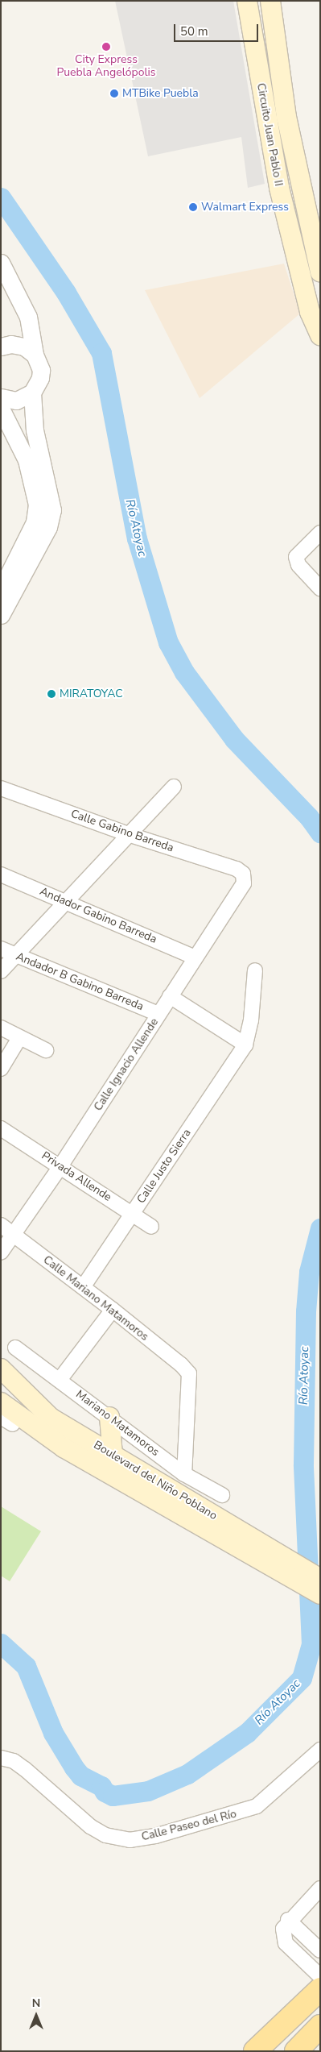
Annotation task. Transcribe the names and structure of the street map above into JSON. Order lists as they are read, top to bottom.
{
  "streets": {
    "main road": ["Circuito Juan Pablo II", "Boulevard del Niño Poblano"],
    "street": [
      "Calle Gabino Barreda",
      "Andador Gabino Barreda",
      "Andador B Gabino Barreda",
      "Calle Ignacio Allende",
      "Calle Justo Sierra",
      "Privada Allende",
      "Calle Mariano Matamoros",
      "Mariano Matamoros",
      "Calle Paseo del Río"
    ]
  },
  "crossings": [
    ["Calle Gabino Barreda", "Calle Ignacio Allende"],
    ["Andador Gabino Barreda", "Calle Ignacio Allende"],
    ["Andador B Gabino Barreda", "Calle Ignacio Allende"],
    ["Calle Ignacio Allende", "Privada Allende"],
    ["Calle Ignacio Allende", "Calle Mariano Matamoros"],
    ["Calle Justo Sierra", "Privada Allende"],
    ["Calle Justo Sierra", "Calle Mariano Matamoros"],
    ["Calle Mariano Matamoros", "Mariano Matamoros"]
  ],
  "water": ["Río Atoyac"],
  "places": [
    "City Express Puebla Angelópolis",
    "MTBike Puebla",
    "Walmart Express",
    "MIRATOYAC"
  ],
  "scale_bar": "50 m",
  "north": "top"
}
